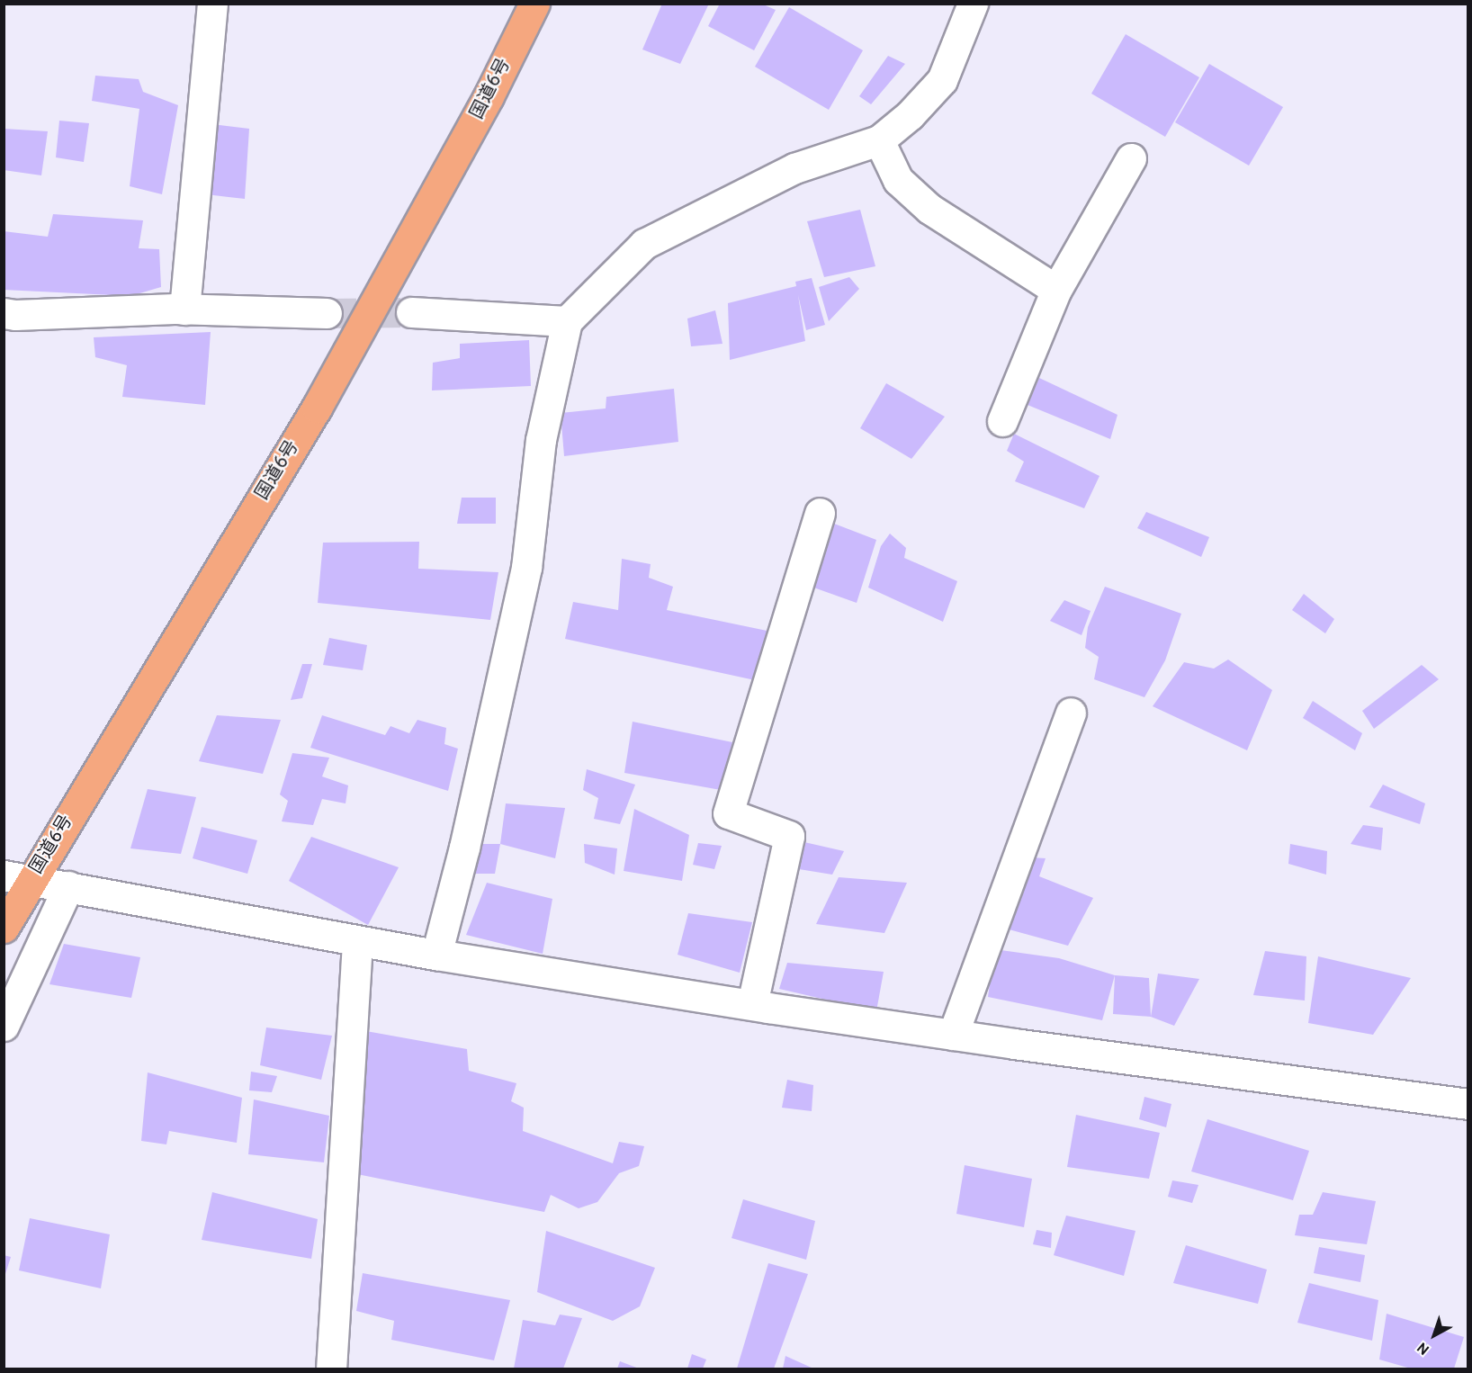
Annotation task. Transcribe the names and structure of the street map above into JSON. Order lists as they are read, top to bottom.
{
  "streets": {
    "highway": ["国道6号"]
  },
  "north": "bottom left"
}
